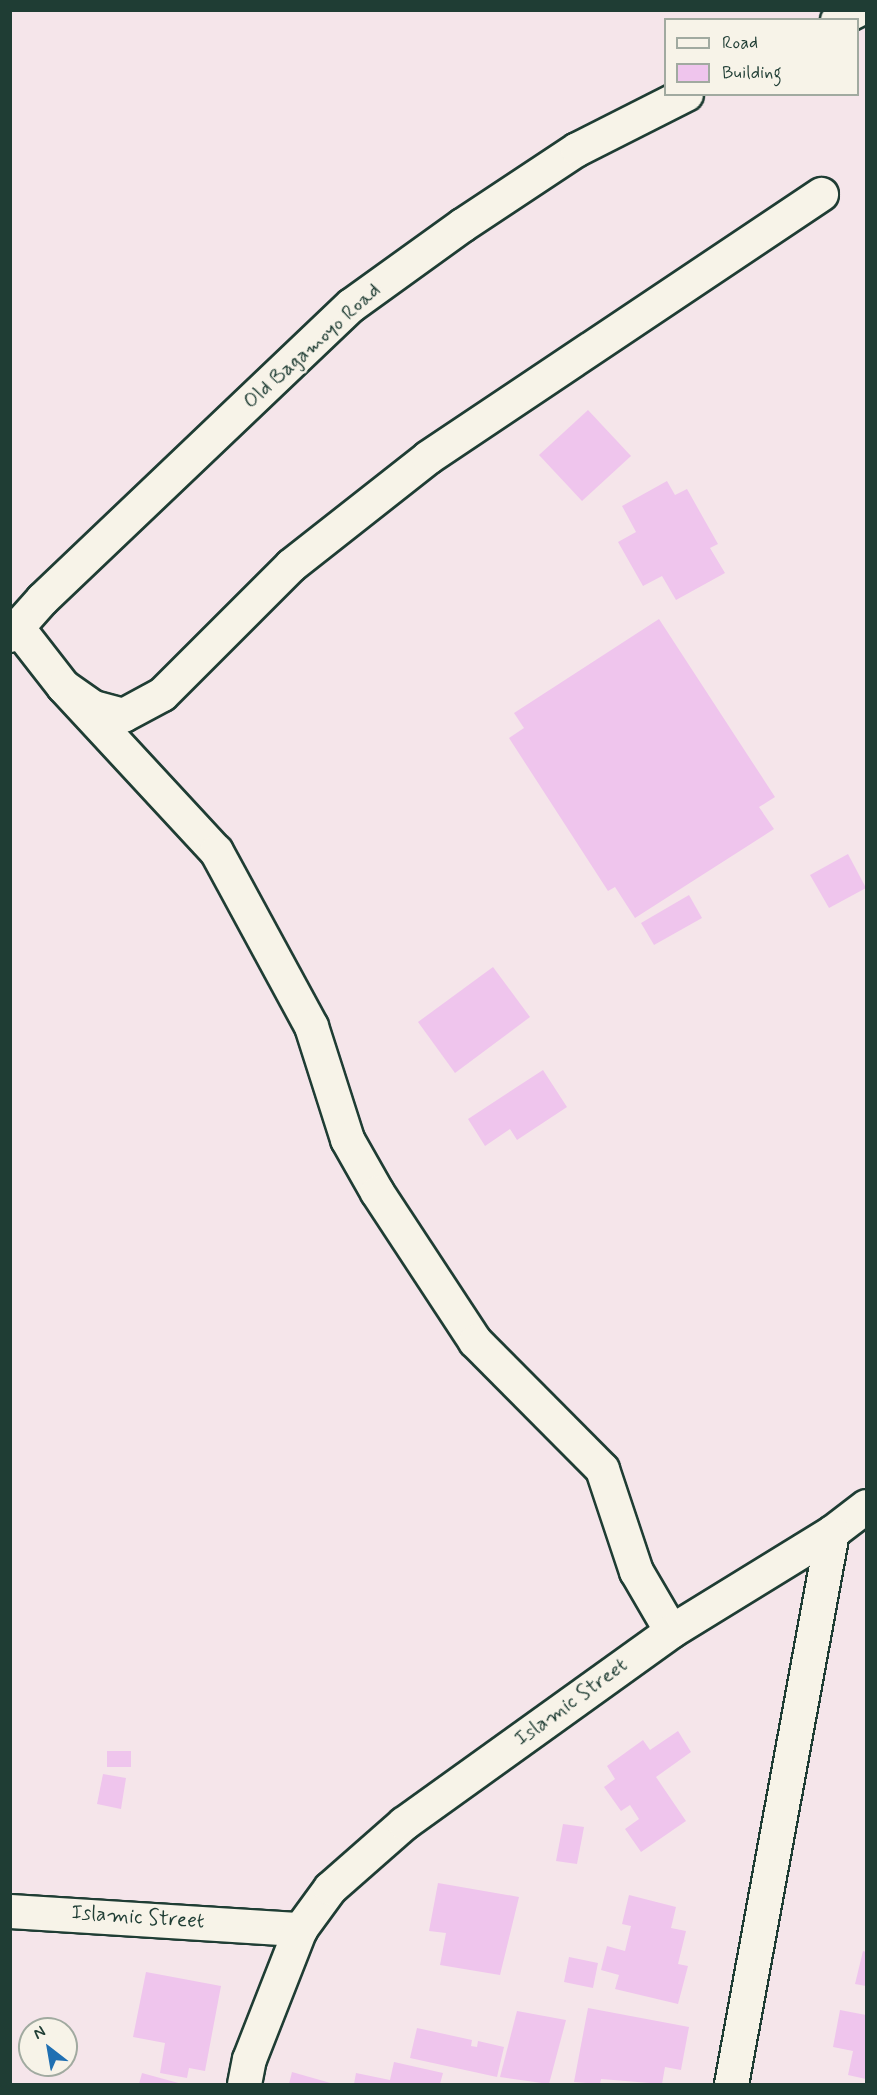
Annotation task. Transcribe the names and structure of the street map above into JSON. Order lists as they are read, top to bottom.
{
  "streets": {
    "street": ["Old Bagamoyo Road", "Islamic Street"]
  },
  "legend": ["Road", "Building"],
  "north": "top left"
}
